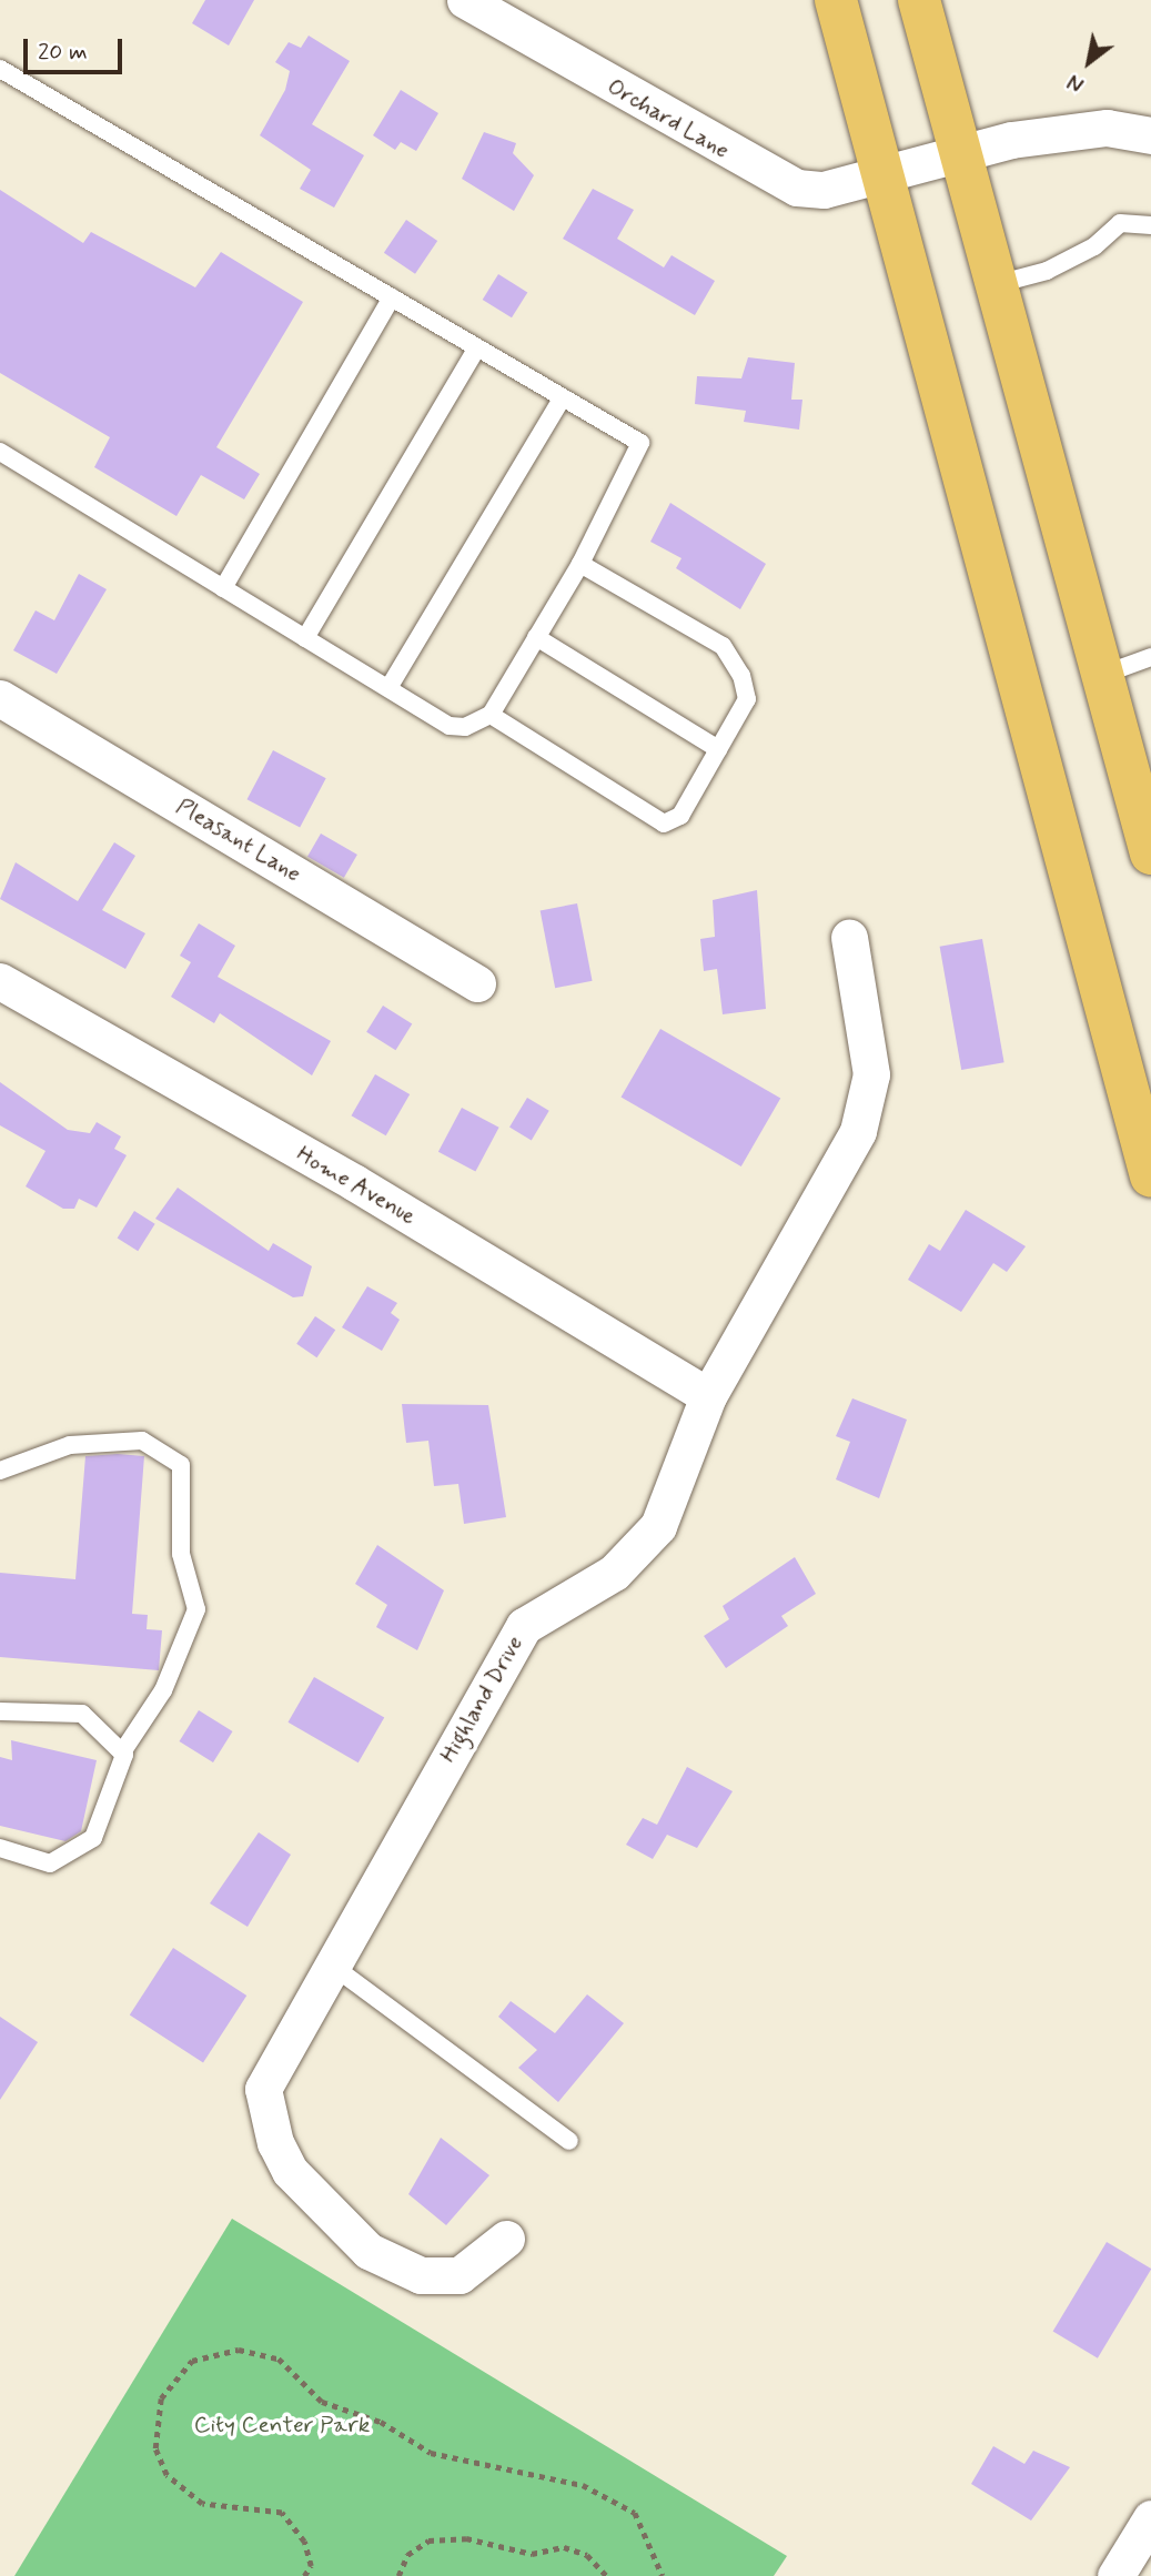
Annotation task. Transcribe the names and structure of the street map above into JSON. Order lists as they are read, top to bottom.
{
  "streets": {
    "street": [
      "Orchard Lane",
      "Pleasant Lane",
      "Home Avenue",
      "Highland Drive"
    ]
  },
  "crossings": [
    ["Home Avenue", "Highland Drive"]
  ],
  "parks": ["City Center Park"],
  "scale_bar": "20 m",
  "north": "bottom left"
}
